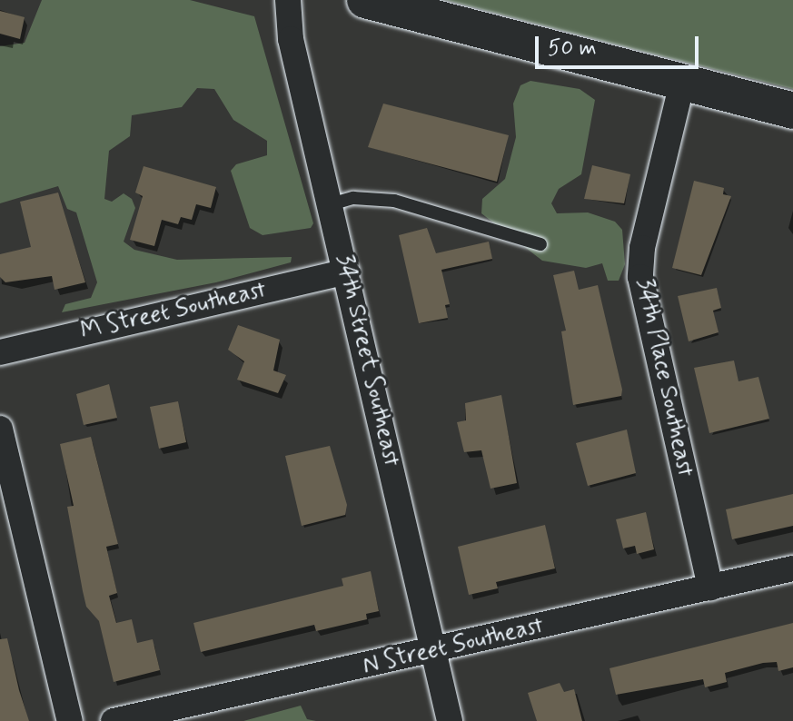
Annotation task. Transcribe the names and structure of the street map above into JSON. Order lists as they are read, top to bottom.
{
  "streets": {
    "street": [
      "M Street Southeast",
      "34th Street Southeast",
      "34th Place Southeast",
      "N Street Southeast"
    ]
  },
  "crossings": [
    ["M Street Southeast", "34th Street Southeast"],
    ["34th Street Southeast", "N Street Southeast"],
    ["34th Place Southeast", "N Street Southeast"]
  ],
  "scale_bar": "50 m"
}
